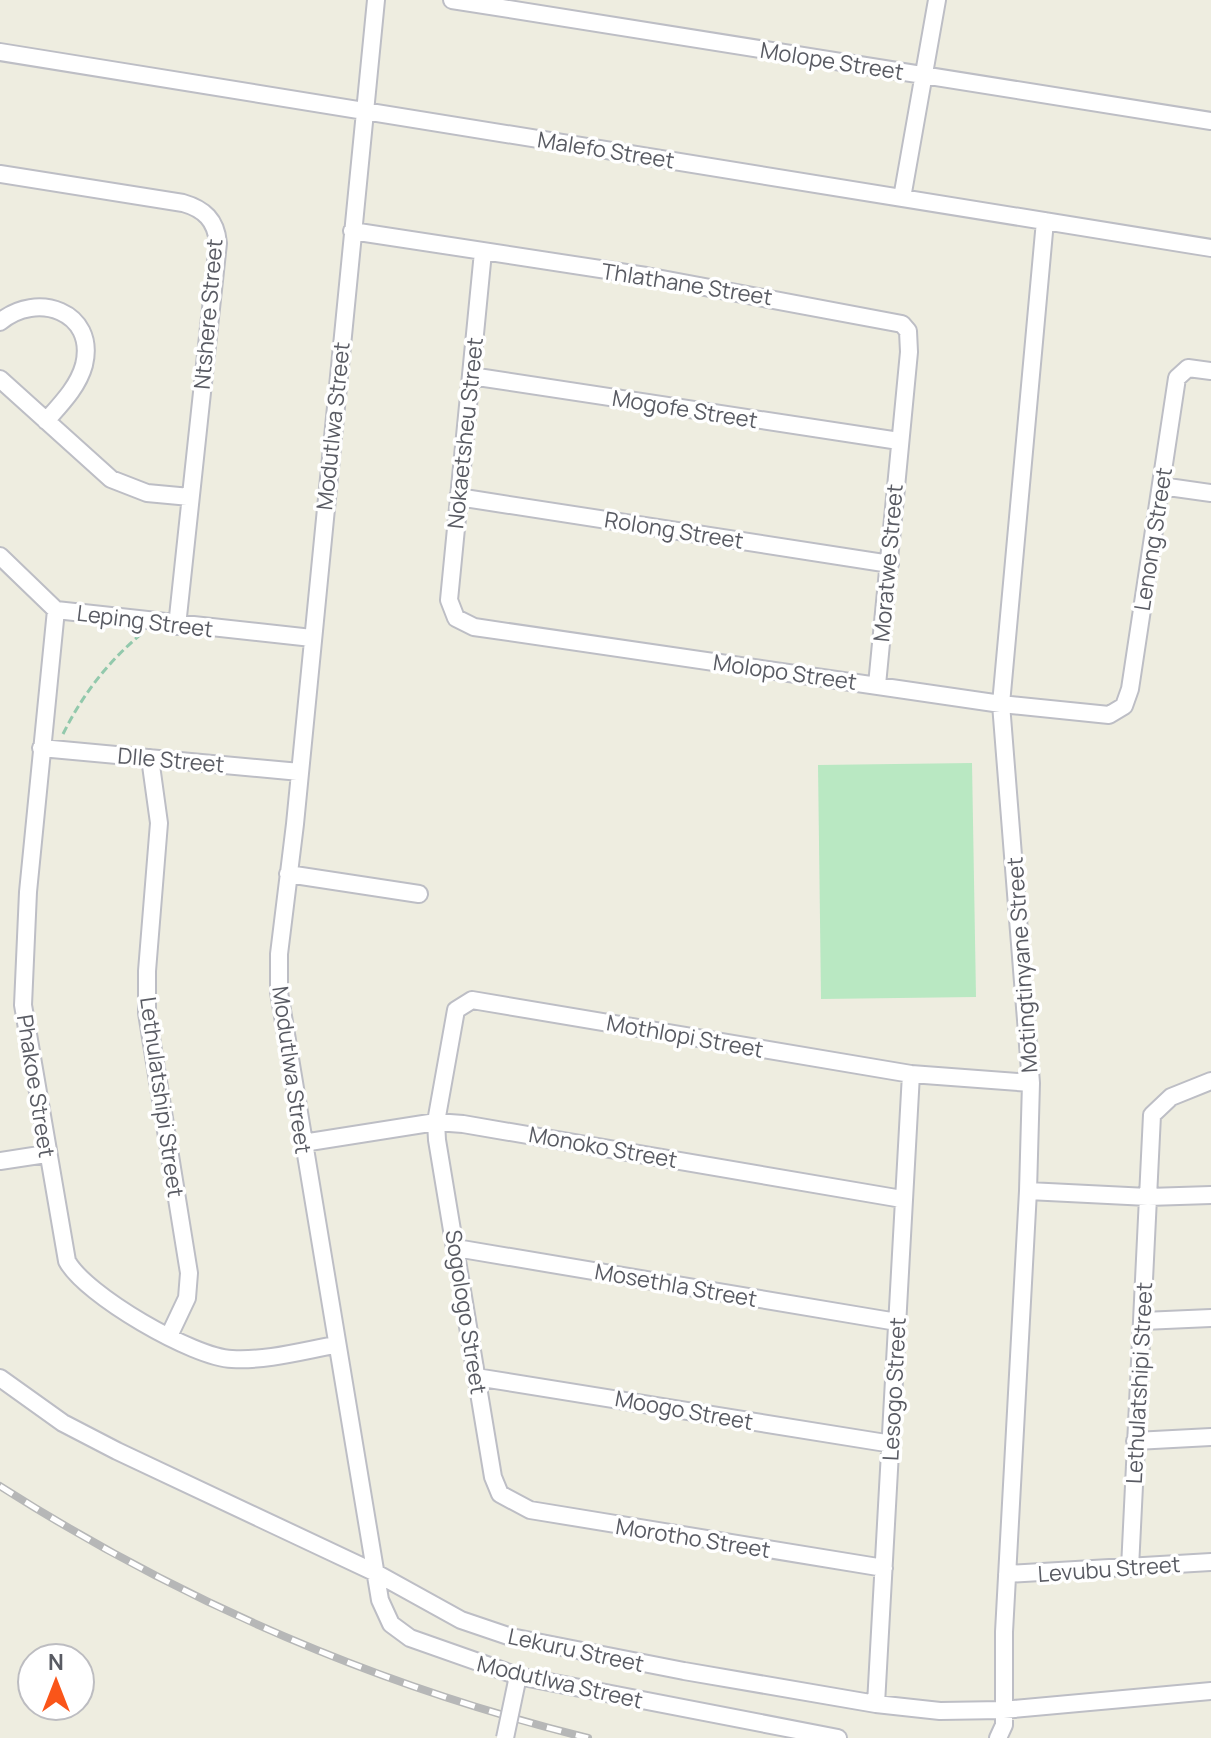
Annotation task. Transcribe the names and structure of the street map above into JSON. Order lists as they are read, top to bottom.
{
  "streets": {
    "street": [
      "Molope Street",
      "Malefo Street",
      "Thlathane Street",
      "Ntshere Street",
      "Mogofe Street",
      "Modutlwa Street",
      "Nokaetsheu Street",
      "Rolong Street",
      "Lenong Street",
      "Moratwe Street",
      "Leping Street",
      "Molopo Street",
      "Dlle Street",
      "Motingtinyane Street",
      "Mothlopi Street",
      "Phakoe Street",
      "Lethulatshipi Street",
      "Monoko Street",
      "Mosethla Street",
      "Sogologo Street",
      "Lesogo Street",
      "Moogo Street",
      "Morotho Street",
      "Levubu Street",
      "Lekuru Street"
    ]
  },
  "crossings": [
    ["Malefo Street", "Modutlwa Street"],
    ["Malefo Street", "Motingtinyane Street"],
    ["Thlathane Street", "Mogofe Street"],
    ["Thlathane Street", "Modutlwa Street"],
    ["Thlathane Street", "Nokaetsheu Street"],
    ["Thlathane Street", "Moratwe Street"],
    ["Ntshere Street", "Leping Street"],
    ["Mogofe Street", "Nokaetsheu Street"],
    ["Mogofe Street", "Moratwe Street"],
    ["Modutlwa Street", "Leping Street"],
    ["Modutlwa Street", "Dlle Street"],
    ["Modutlwa Street", "Phakoe Street"],
    ["Modutlwa Street", "Monoko Street"],
    ["Modutlwa Street", "Lekuru Street"],
    ["Nokaetsheu Street", "Rolong Street"],
    ["Nokaetsheu Street", "Molopo Street"],
    ["Rolong Street", "Moratwe Street"],
    ["Lenong Street", "Molopo Street"],
    ["Moratwe Street", "Molopo Street"],
    ["Leping Street", "Phakoe Street"],
    ["Molopo Street", "Motingtinyane Street"],
    ["Dlle Street", "Phakoe Street"],
    ["Dlle Street", "Lethulatshipi Street"],
    ["Motingtinyane Street", "Mothlopi Street"],
    ["Motingtinyane Street", "Levubu Street"],
    ["Motingtinyane Street", "Lekuru Street"],
    ["Mothlopi Street", "Monoko Street"],
    ["Mothlopi Street", "Sogologo Street"],
    ["Mothlopi Street", "Lesogo Street"],
    ["Phakoe Street", "Lethulatshipi Street"],
    ["Lethulatshipi Street", "Levubu Street"],
    ["Monoko Street", "Sogologo Street"],
    ["Monoko Street", "Lesogo Street"],
    ["Mosethla Street", "Sogologo Street"],
    ["Mosethla Street", "Lesogo Street"],
    ["Sogologo Street", "Moogo Street"],
    ["Sogologo Street", "Morotho Street"],
    ["Lesogo Street", "Moogo Street"],
    ["Lesogo Street", "Morotho Street"],
    ["Lesogo Street", "Lekuru Street"]
  ],
  "north": "top"
}
